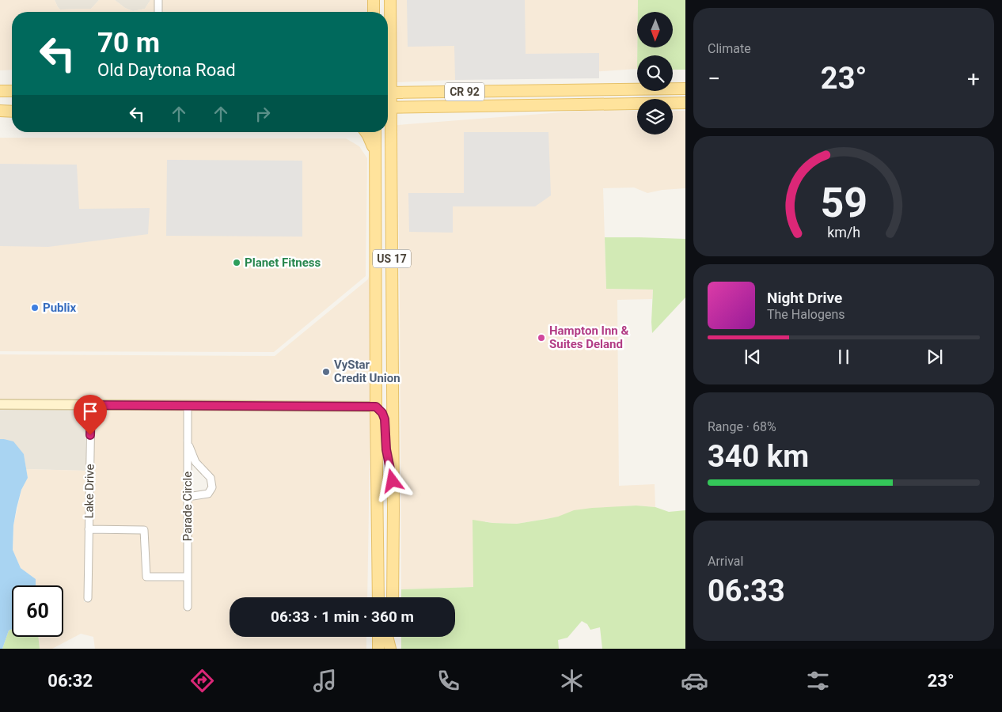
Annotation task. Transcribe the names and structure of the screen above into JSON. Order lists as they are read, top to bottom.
{
  "streets": {
    "main road": ["CR 92", "US 17"],
    "street": ["Lake Drive", "Parade Circle"]
  },
  "crossings": [
    ["Lake Drive", "Parade Circle"]
  ],
  "places": [
    "Planet Fitness",
    "Publix",
    "Hampton Inn & Suites Deland",
    "VyStar Credit Union"
  ],
  "north": "bottom",
  "page": {
    "tile": [
      "Climate",
      ["Range · 68%", "340 km"],
      ["Arrival", "06:33"]
    ],
    "turn": ["70 m", "Old Daytona Road"],
    "heat": ["−", "23°", "+"],
    "song": ["Night Drive", "The Halogens"],
    "limit": "60",
    "trip": "06:33 · 1 min · 360 m",
    "tabs": ["06:32", "23°"],
    "gauge": ["59", "km/h"]
  }
}
